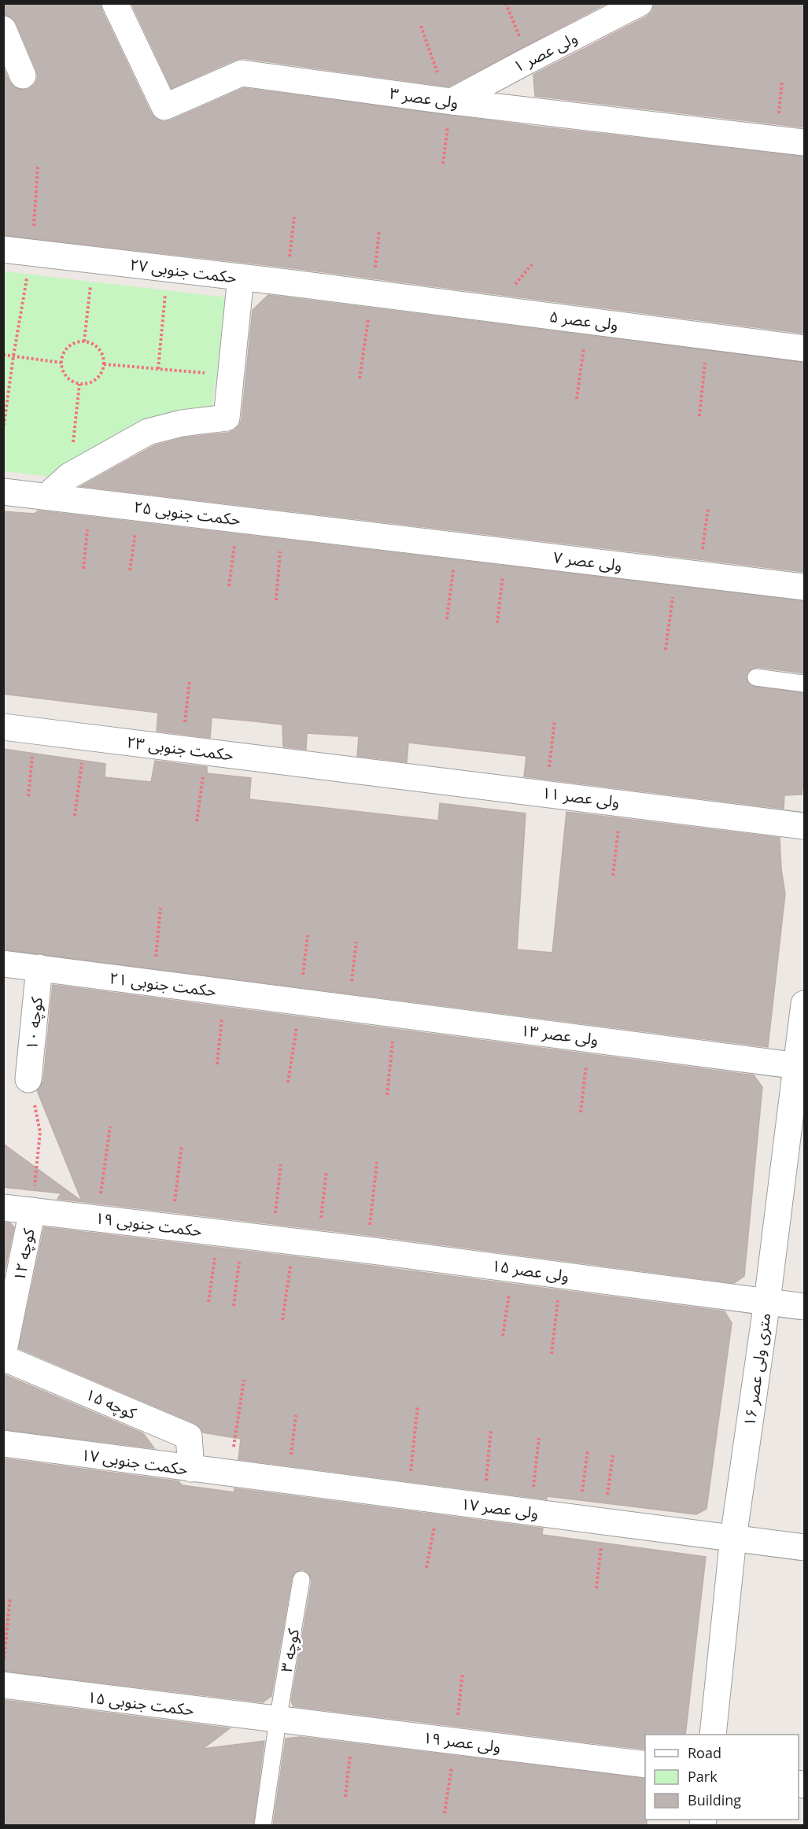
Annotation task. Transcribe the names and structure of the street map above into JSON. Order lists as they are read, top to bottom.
{
  "streets": {
    "street": [
      "ولی عصر ۱",
      "ولی عصر ۳",
      "حکمت جنوبی ۲۷",
      "ولی عصر ۵",
      "حکمت جنوبی ۲۵",
      "ولی عصر ۷",
      "حکمت جنوبی ۲۳",
      "ولی عصر ۱۱",
      "حکمت جنوبی ۲۱",
      "کوچه ۱۰",
      "ولی عصر ۱۳",
      "حکمت جنوبی ۱۹",
      "کوچه ۱۲",
      "ولی عصر ۱۵",
      "۱۶ متری ولی عصر",
      "کوچه ۱۵",
      "حکمت جنوبی ۱۷",
      "ولی عصر ۱۷",
      "حکمت جنوبی ۱۵",
      "ولی عصر ۱۹"
    ],
    "lane": ["کوچه ۳"]
  },
  "crossings": [
    ["ولی عصر ۱", "ولی عصر ۳"],
    ["حکمت جنوبی ۲۷", "ولی عصر ۵"],
    ["حکمت جنوبی ۲۵", "ولی عصر ۷"],
    ["حکمت جنوبی ۲۳", "ولی عصر ۱۱"],
    ["حکمت جنوبی ۲۱", "کوچه ۱۰"],
    ["حکمت جنوبی ۲۱", "ولی عصر ۱۳"],
    ["ولی عصر ۱۳", "۱۶ متری ولی عصر"],
    ["حکمت جنوبی ۱۹", "کوچه ۱۲"],
    ["حکمت جنوبی ۱۹", "ولی عصر ۱۵"],
    ["ولی عصر ۱۵", "۱۶ متری ولی عصر"],
    ["۱۶ متری ولی عصر", "ولی عصر ۱۷"],
    ["کوچه ۱۵", "حکمت جنوبی ۱۷"],
    ["حکمت جنوبی ۱۷", "ولی عصر ۱۷"],
    ["کوچه ۳", "حکمت جنوبی ۱۵"],
    ["کوچه ۳", "ولی عصر ۱۹"],
    ["حکمت جنوبی ۱۵", "ولی عصر ۱۹"]
  ],
  "legend": ["Road", "Park", "Building"]
}
